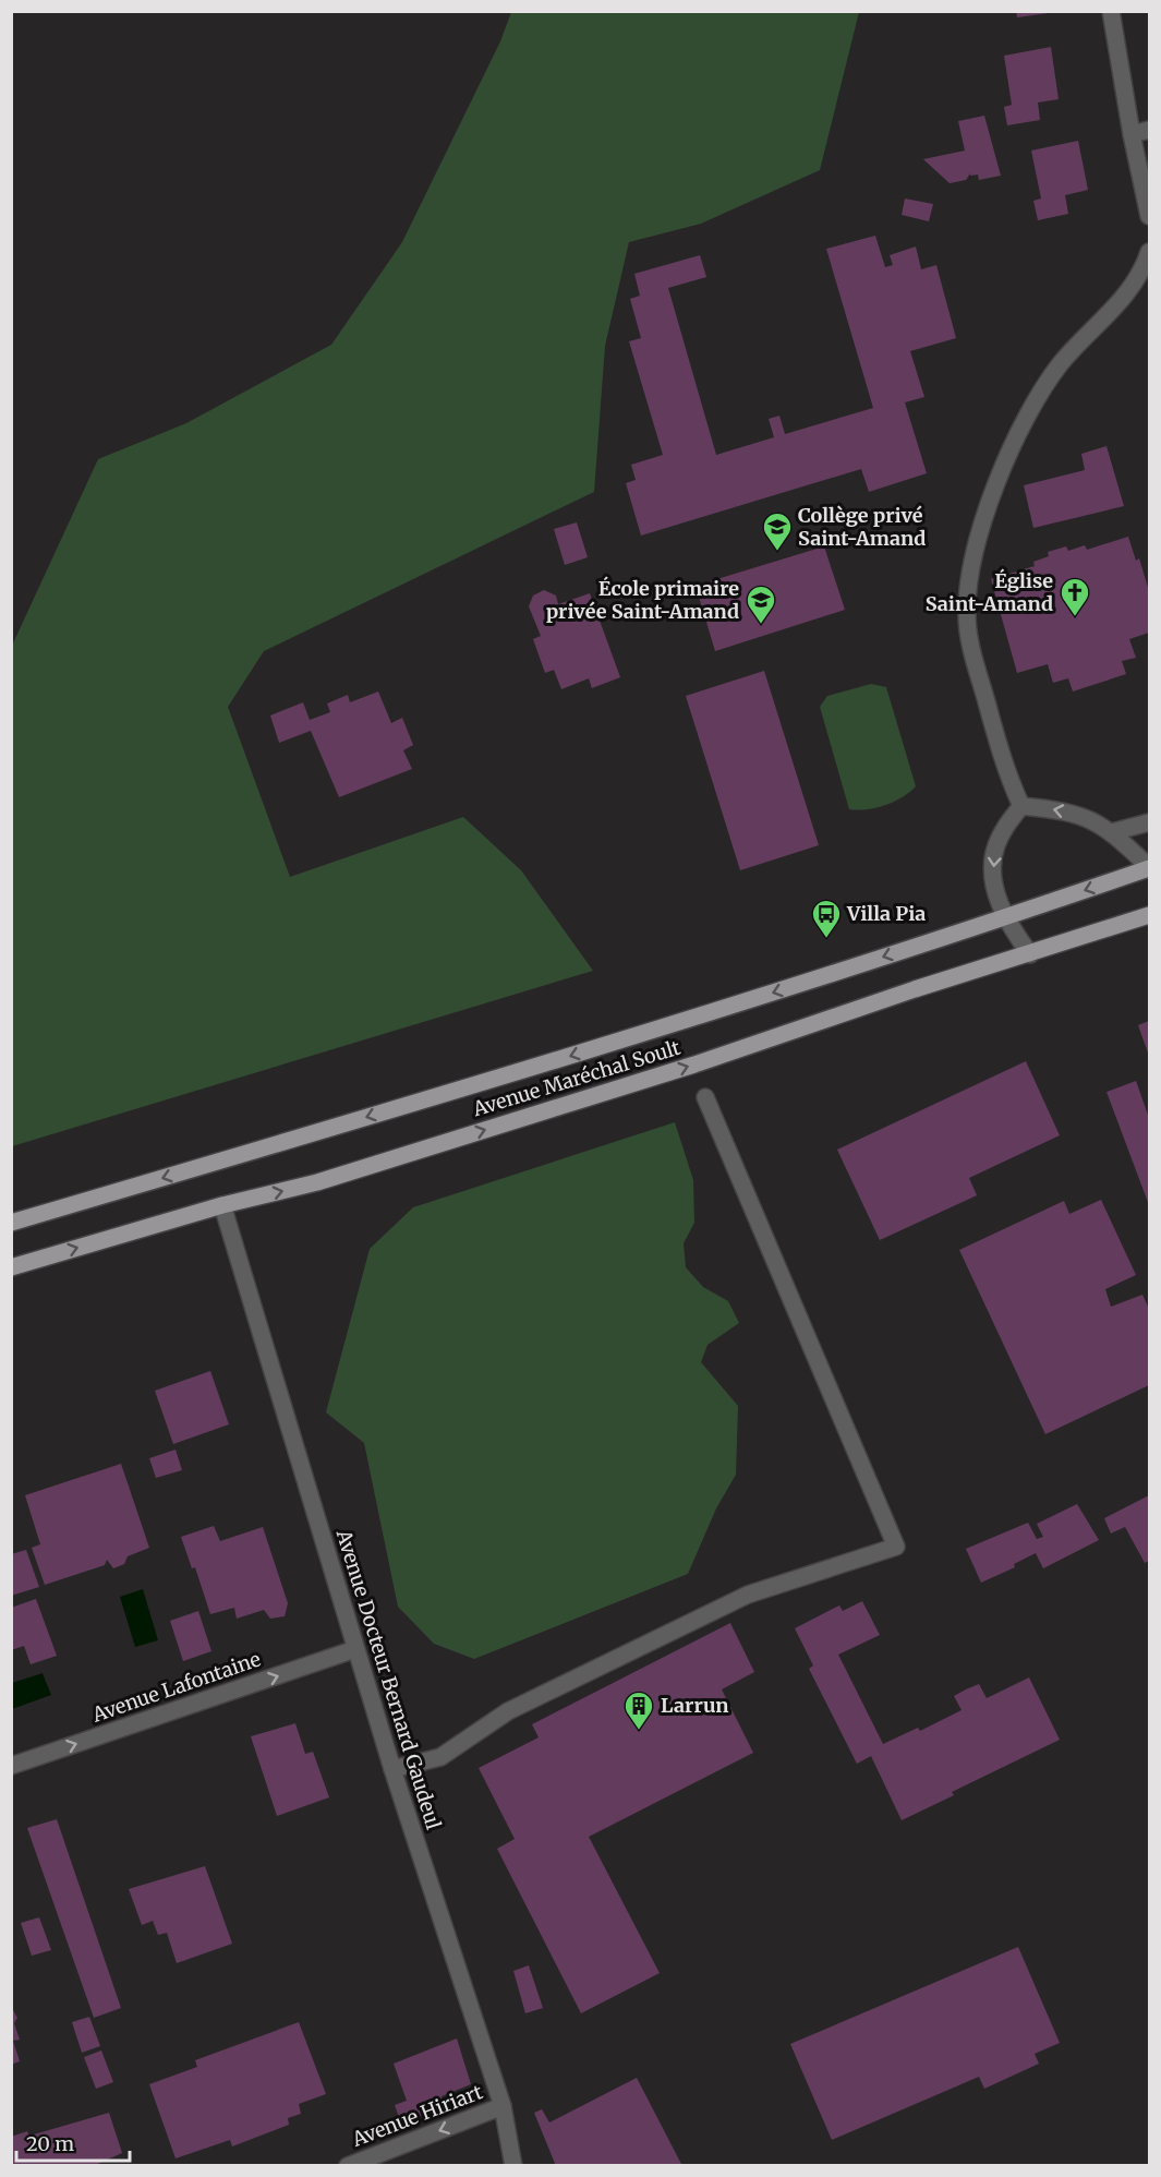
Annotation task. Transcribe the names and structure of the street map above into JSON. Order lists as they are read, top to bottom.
{
  "streets": {
    "main road": ["Avenue Maréchal Soult"],
    "street": ["Avenue Docteur Bernard Gaudeul", "Avenue Lafontaine", "Avenue Hiriart"]
  },
  "crossings": [
    ["Avenue Maréchal Soult", "Avenue Docteur Bernard Gaudeul"],
    ["Avenue Docteur Bernard Gaudeul", "Avenue Lafontaine"],
    ["Avenue Docteur Bernard Gaudeul", "Avenue Hiriart"]
  ],
  "one_way": ["Avenue Lafontaine", "Avenue Hiriart"],
  "places": {
    "school or university": ["Collège privé Saint-Amand", "École primaire privée Saint-Amand"],
    "church": ["Église Saint-Amand"],
    "bus stop": ["Villa Pia"],
    "building": ["Larrun"]
  },
  "scale_bar": "20 m"
}
